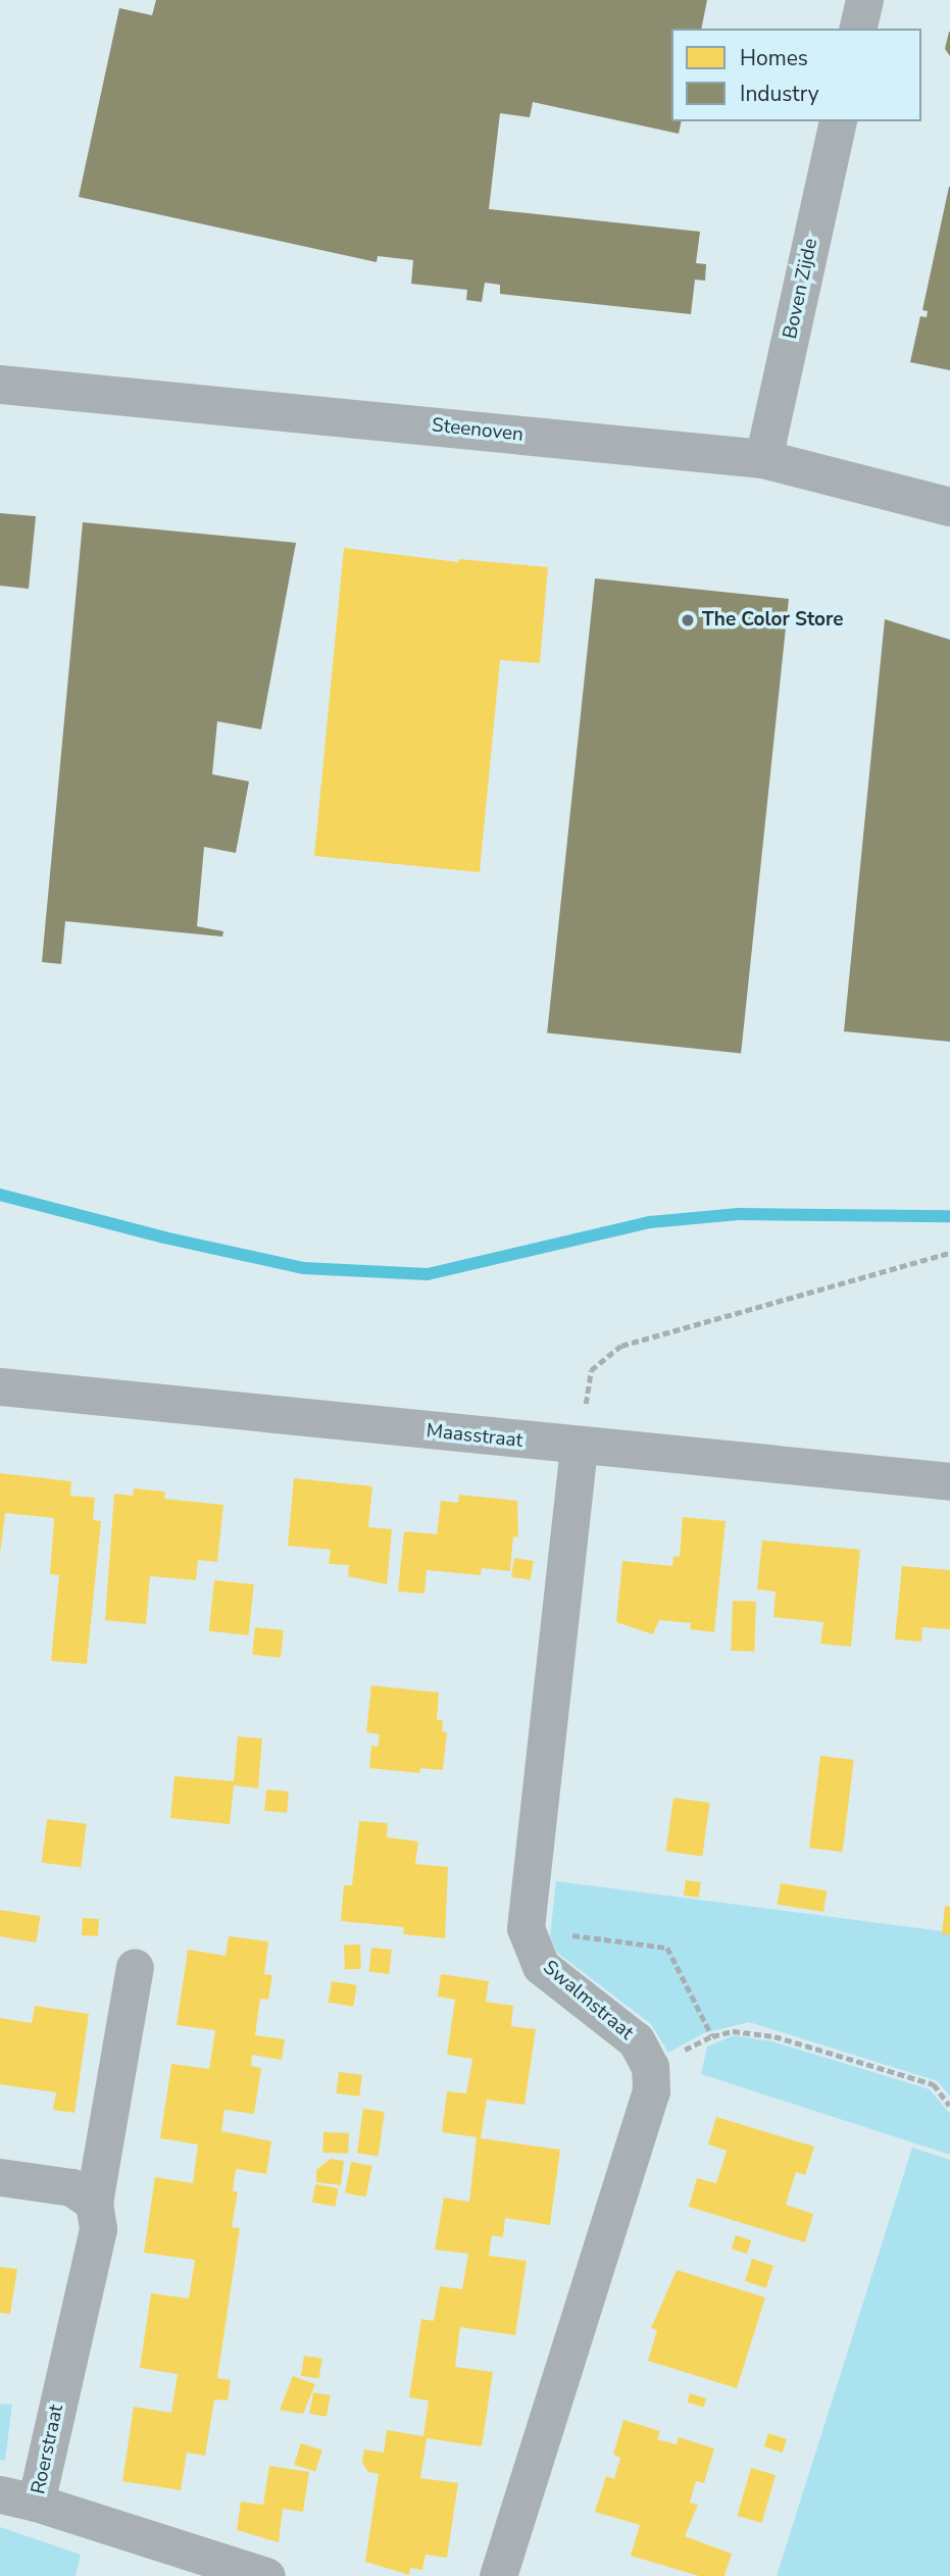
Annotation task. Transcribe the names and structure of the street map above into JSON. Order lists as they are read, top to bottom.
{
  "streets": {
    "street": [
      "Boven Zijde",
      "Steenoven",
      "Maasstraat",
      "Swalmstraat",
      "Roerstraat"
    ]
  },
  "crossings": [
    ["Boven Zijde", "Steenoven"],
    ["Maasstraat", "Swalmstraat"]
  ],
  "places": ["The Color Store"],
  "legend": ["Homes", "Industry"]
}
